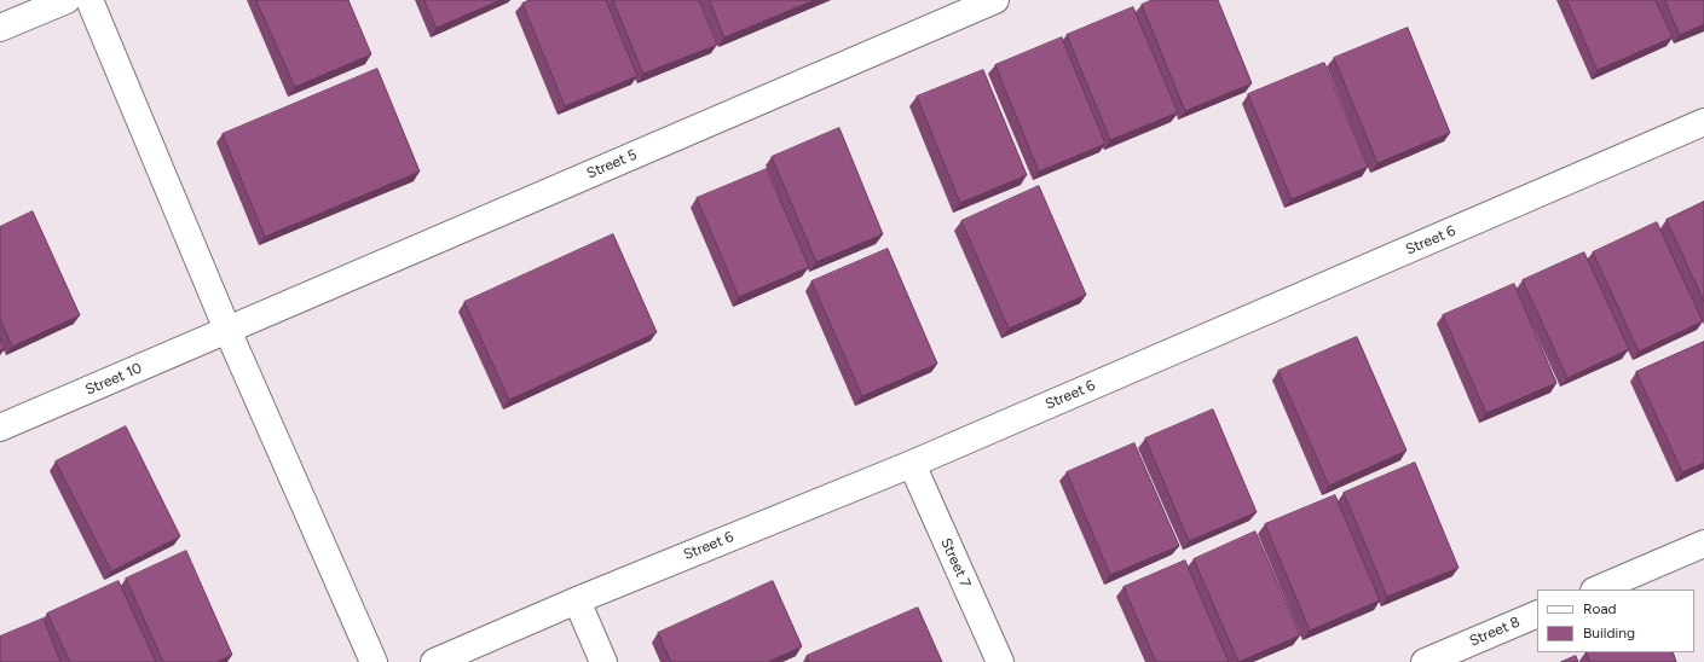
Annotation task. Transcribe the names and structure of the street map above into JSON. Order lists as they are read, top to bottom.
{
  "streets": {
    "street": [
      "Street 5",
      "Street 6",
      "Street 10",
      "Street 7",
      "Street 8"
    ]
  },
  "crossings": [
    ["Street 5", "Street 10"],
    ["Street 6", "Street 7"]
  ],
  "legend": ["Road", "Building"]
}
